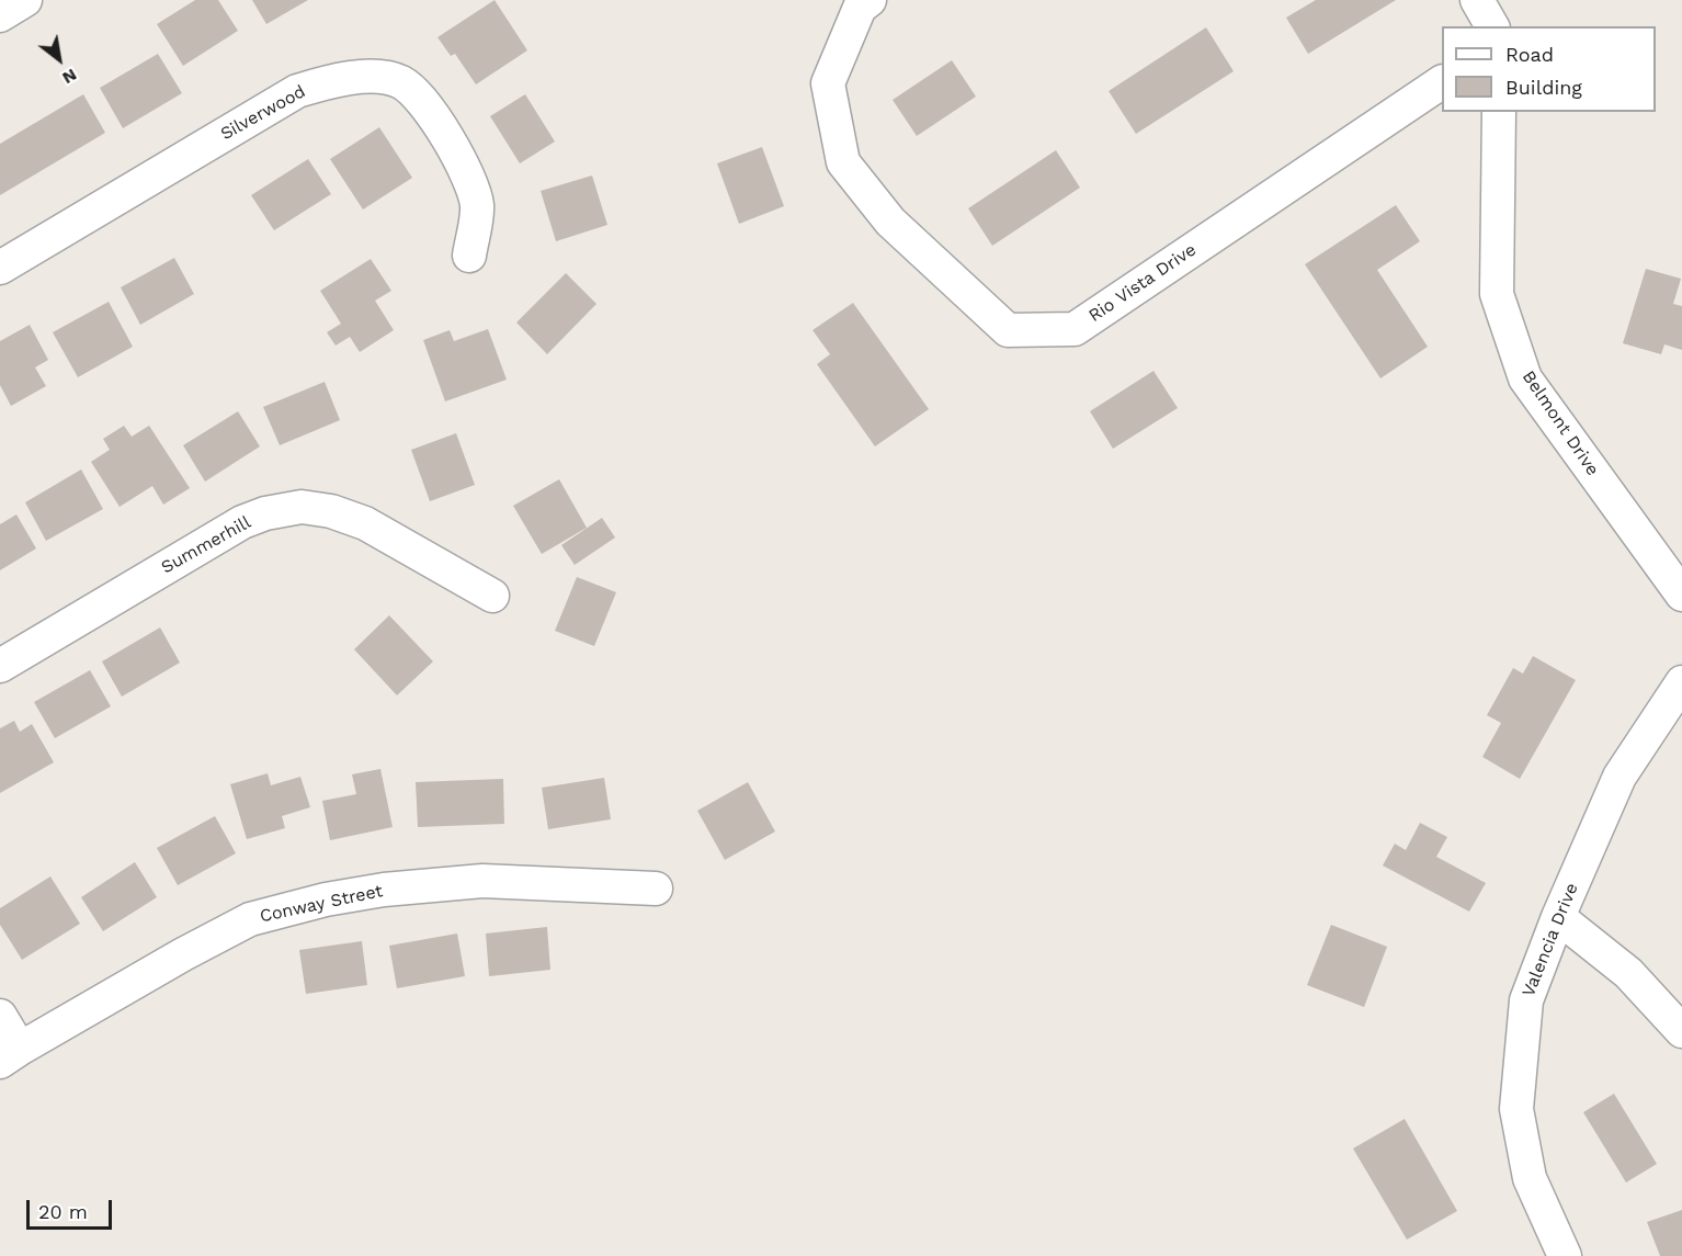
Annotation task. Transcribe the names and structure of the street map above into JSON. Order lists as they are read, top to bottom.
{
  "streets": {
    "street": [
      "Silverwood",
      "Rio Vista Drive",
      "Belmont Drive",
      "Summerhill",
      "Conway Street",
      "Valencia Drive"
    ]
  },
  "legend": ["Road", "Building"],
  "scale_bar": "20 m",
  "north": "bottom right"
}
